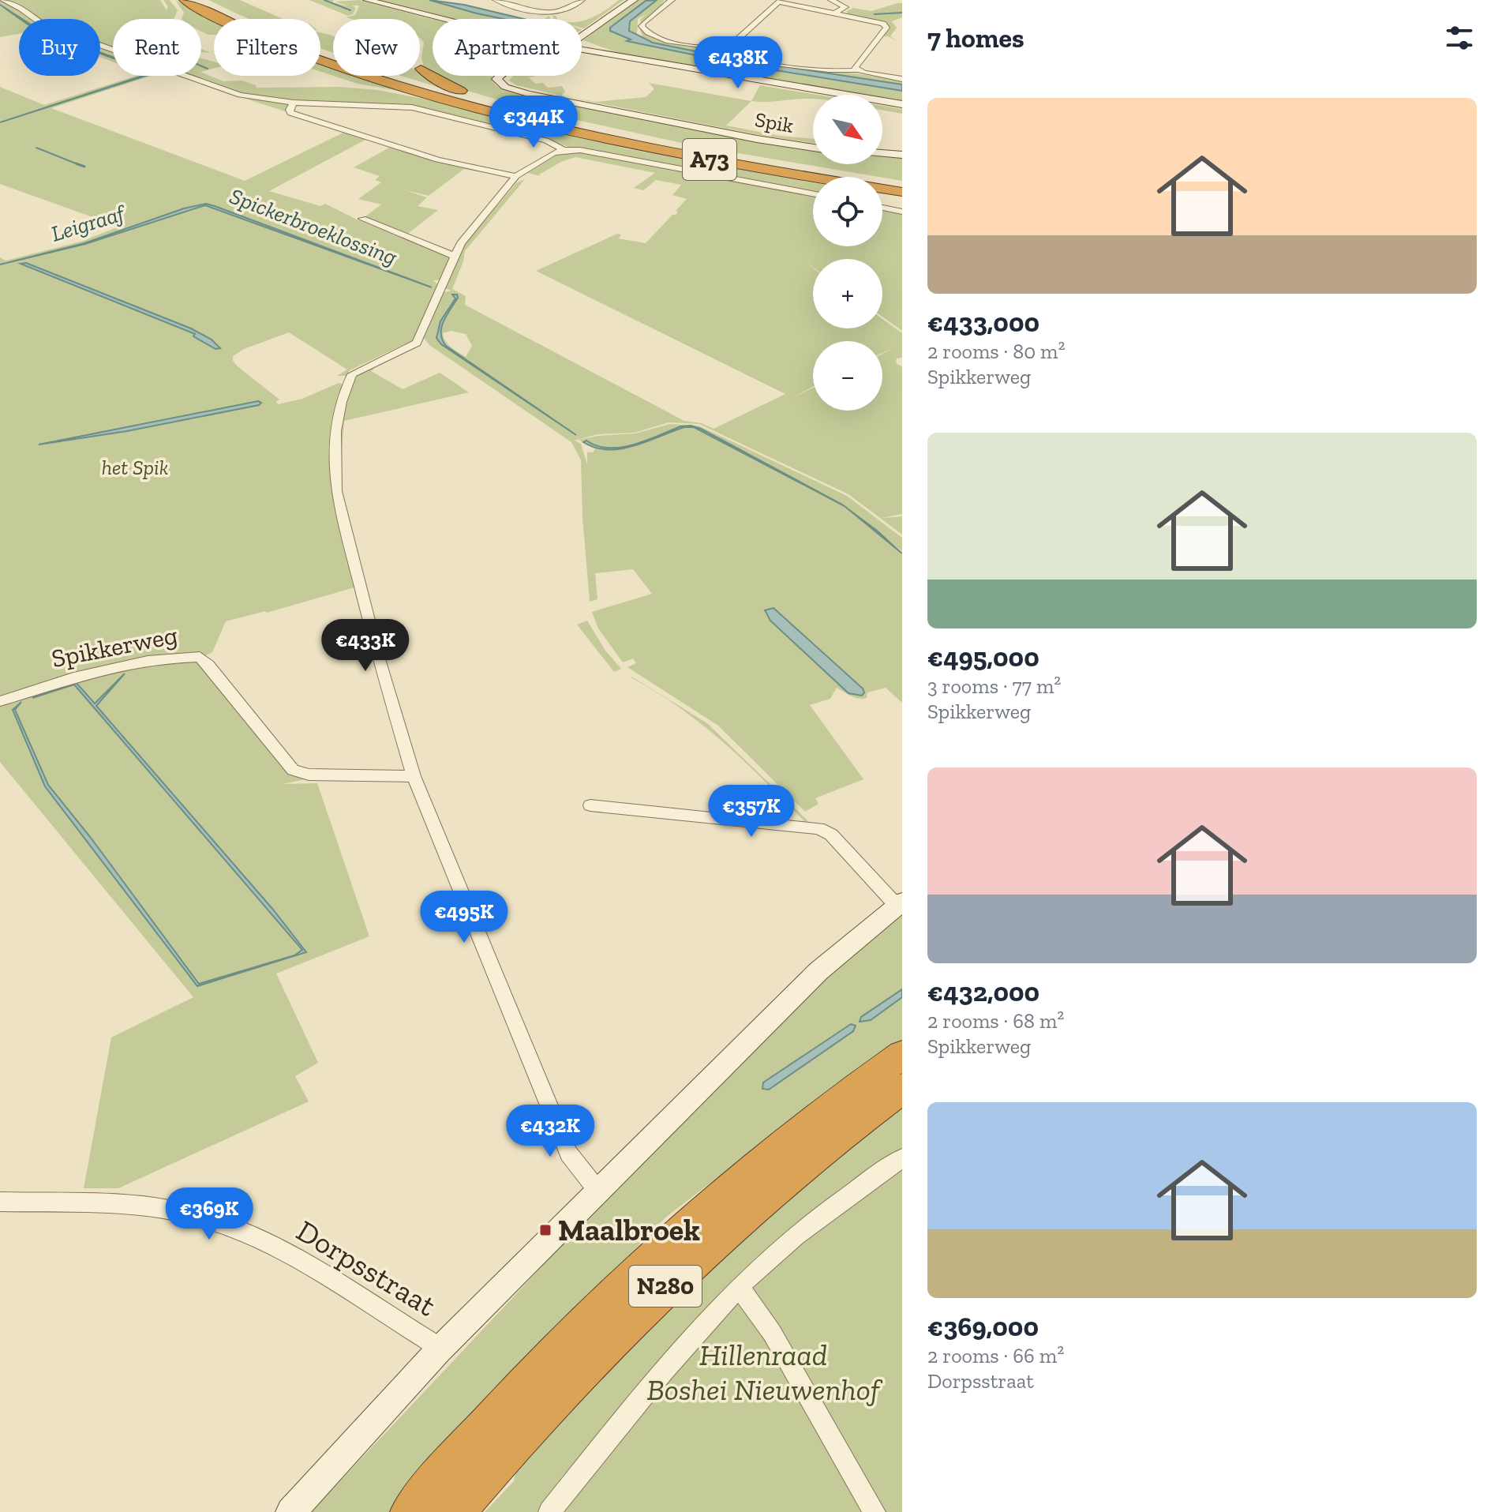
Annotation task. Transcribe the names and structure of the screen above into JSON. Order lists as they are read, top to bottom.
{
  "streets": {
    "highway": ["A73", "N280"],
    "street": ["Spik", "Spikkerweg", "Dorpsstraat"]
  },
  "water": ["Leigraaf", "Spickerbroeklossing"],
  "parks": ["het Spik", "Hillenraad Boshei Nieuwenhof"],
  "places": {
    "transit": ["Maalbroek"]
  },
  "north": "bottom right",
  "page": {
    "heading": "7 homes",
    "chip": [
      "Buy",
      "Rent",
      "Filters",
      "New",
      "Apartment"
    ],
    "price": [
      "€438K",
      "€344K",
      "€433K",
      "€357K",
      "€495K",
      "€432K",
      "€369K"
    ],
    "list": [
      {
        "name": "€433,000",
        "note": "2 rooms · 80 m² · Spikkerweg"
      },
      {
        "name": "€495,000",
        "note": "3 rooms · 77 m² · Spikkerweg"
      },
      {
        "name": "€432,000",
        "note": "2 rooms · 68 m² · Spikkerweg"
      },
      {
        "name": "€369,000",
        "note": "2 rooms · 66 m² · Dorpsstraat"
      }
    ],
    "map_buttons": ["+", "−"]
  }
}
